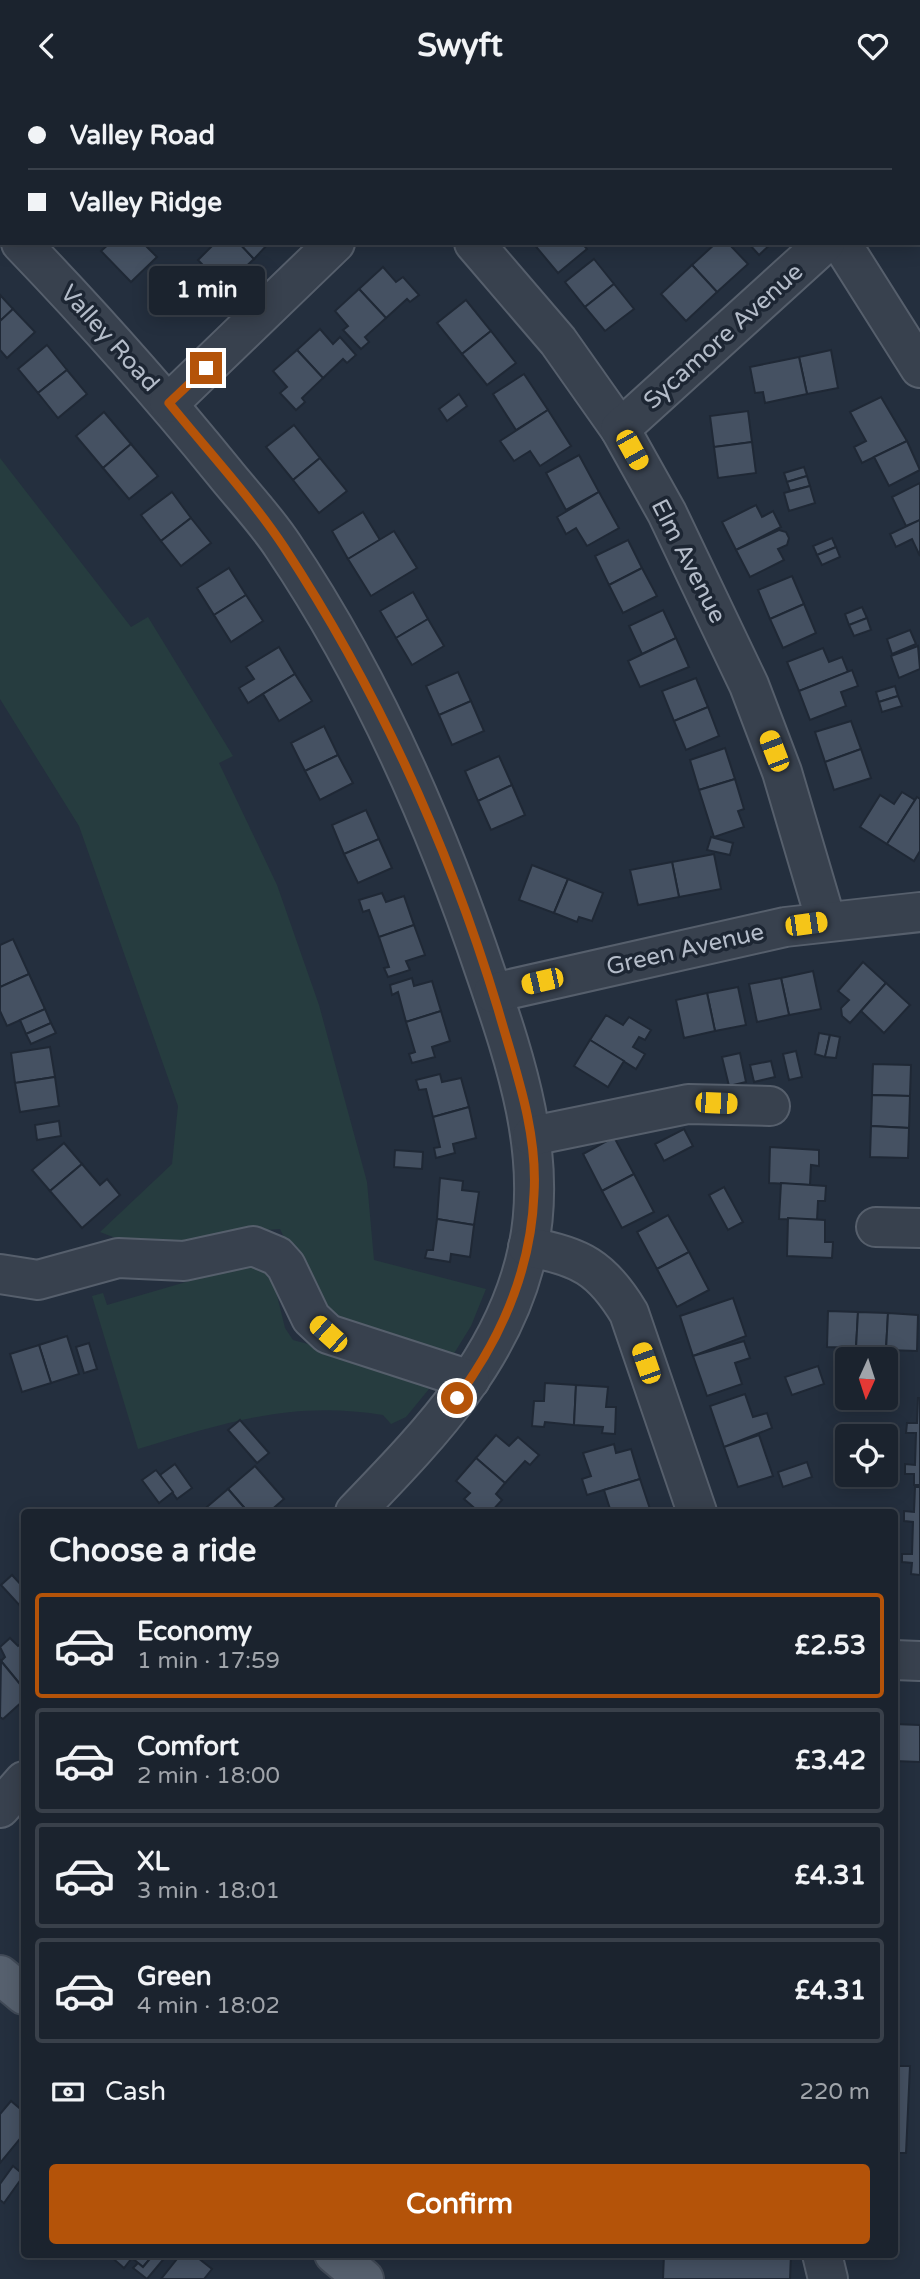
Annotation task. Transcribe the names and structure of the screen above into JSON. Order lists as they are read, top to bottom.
{
  "streets": {
    "street": [
      "Sycamore Avenue",
      "Valley Road",
      "Elm Avenue",
      "Green Avenue"
    ]
  },
  "crossings": [
    ["Sycamore Avenue", "Elm Avenue"],
    ["Valley Road", "Green Avenue"],
    ["Elm Avenue", "Green Avenue"]
  ],
  "north": "bottom",
  "page": {
    "header": "Swyft",
    "banner": ["Valley Road", "Valley Ridge"],
    "bubble": "1 min",
    "heading": "Choose a ride",
    "list": [
      {
        "name": "Economy",
        "note": "1 min · 17:59",
        "value": "£2.53"
      },
      {
        "name": "Comfort",
        "note": "2 min · 18:00",
        "value": "£3.42"
      },
      {
        "name": "XL",
        "note": "3 min · 18:01",
        "value": "£4.31"
      },
      {
        "name": "Green",
        "note": "4 min · 18:02",
        "value": "£4.31"
      }
    ],
    "pay": ["Cash", "220 m"],
    "buttons": "Confirm"
  }
}
